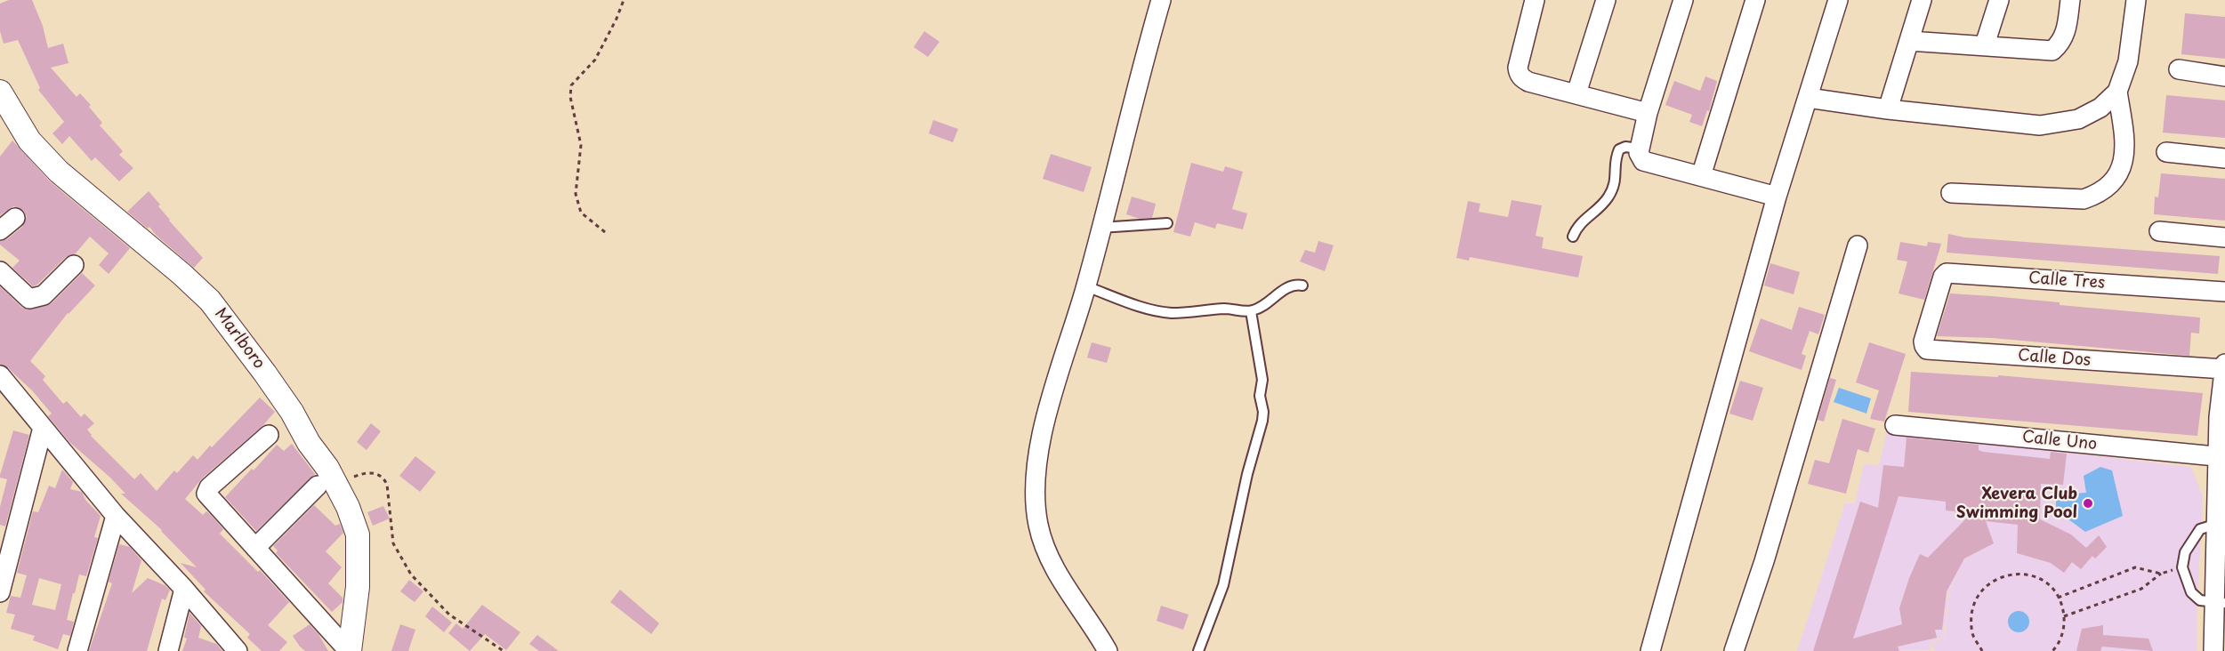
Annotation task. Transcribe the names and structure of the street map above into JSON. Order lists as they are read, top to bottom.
{
  "streets": {
    "street": [
      "Calle Tres",
      "Marlboro",
      "Calle Dos",
      "Calle Uno"
    ]
  },
  "crossings": [
    ["Calle Tres", "Calle Dos"]
  ],
  "places": ["Xevera Club Swimming Pool"]
}
